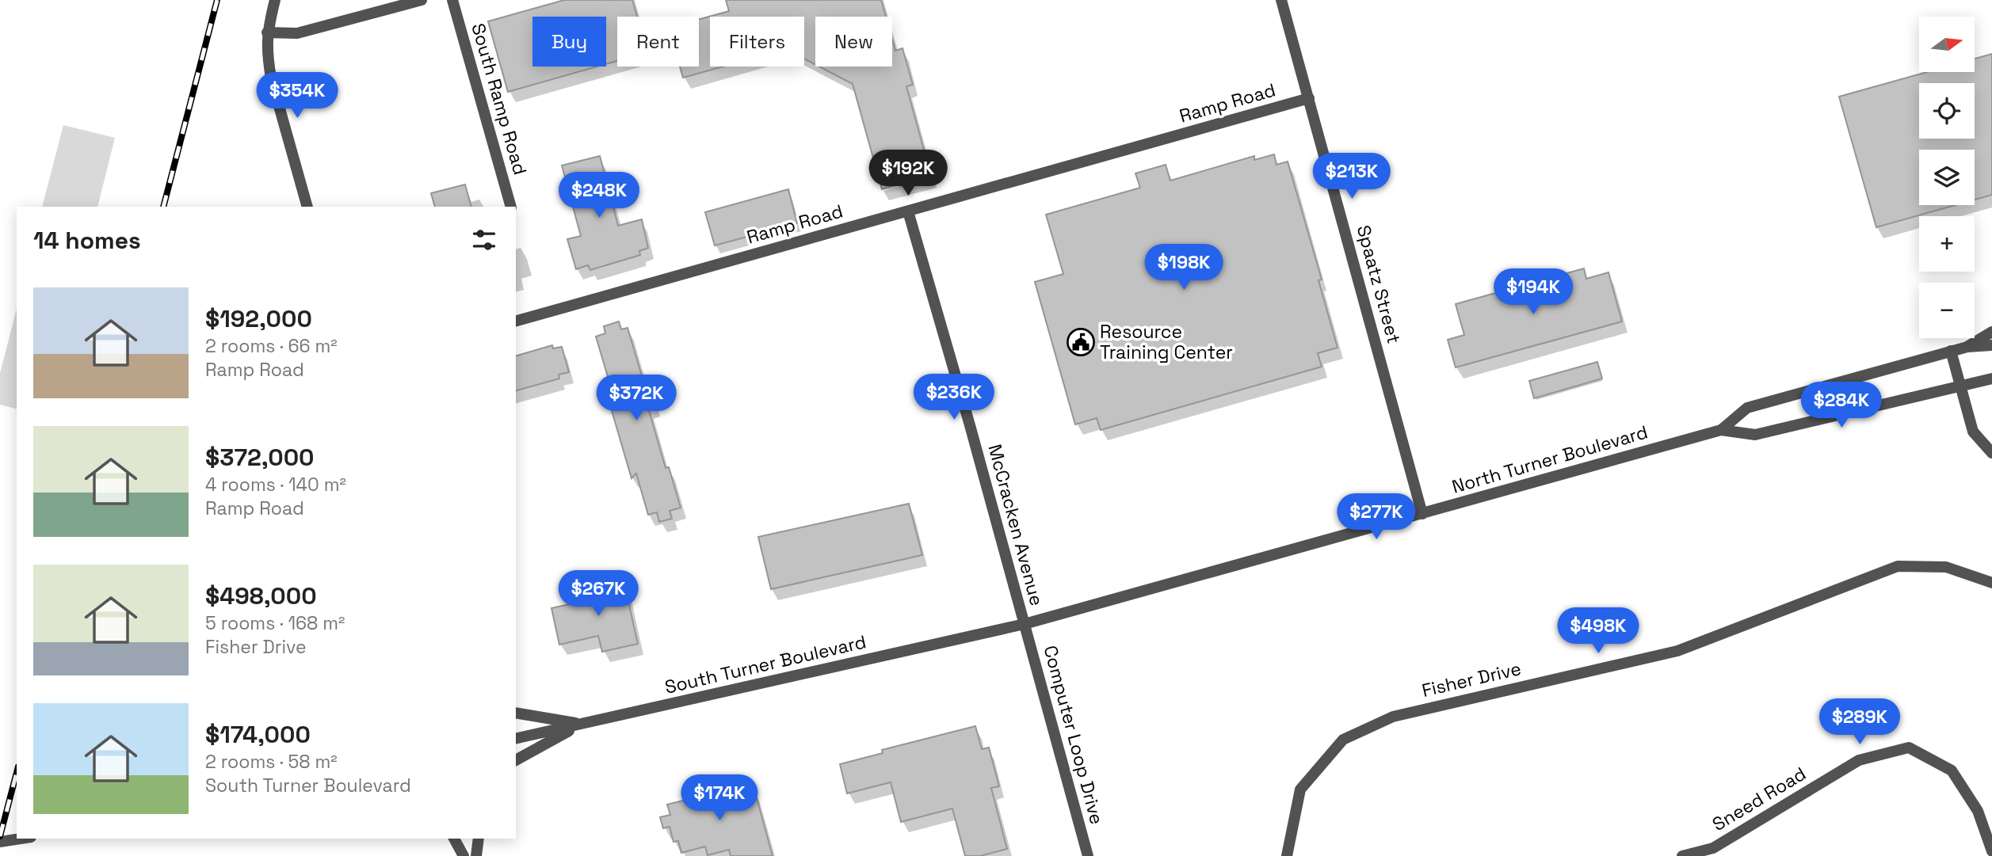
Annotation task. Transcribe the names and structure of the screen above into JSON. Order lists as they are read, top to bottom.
{
  "streets": {
    "street": [
      "South Ramp Road",
      "Ramp Road",
      "Spaatz Street",
      "North Turner Boulevard",
      "McCracken Avenue",
      "South Turner Boulevard",
      "Fisher Drive",
      "Computer Loop Drive",
      "Sneed Road"
    ]
  },
  "crossings": [
    ["Ramp Road", "Spaatz Street"],
    ["Ramp Road", "McCracken Avenue"],
    ["Spaatz Street", "North Turner Boulevard"],
    ["North Turner Boulevard", "McCracken Avenue"],
    ["North Turner Boulevard", "South Turner Boulevard"],
    ["North Turner Boulevard", "Computer Loop Drive"],
    ["McCracken Avenue", "South Turner Boulevard"],
    ["McCracken Avenue", "Computer Loop Drive"],
    ["South Turner Boulevard", "Computer Loop Drive"]
  ],
  "places": {
    "public building": ["Resource Training Center"]
  },
  "north": "right",
  "page": {
    "map_buttons": ["+", "−"],
    "chip": [
      "Buy",
      "Rent",
      "Filters",
      "New"
    ],
    "price": [
      "$354K",
      "$192K",
      "$213K",
      "$248K",
      "$198K",
      "$194K",
      "$236K",
      "$372K",
      "$284K",
      "$277K",
      "$267K",
      "$498K",
      "$289K",
      "$174K"
    ],
    "heading": "14 homes",
    "list": [
      {
        "name": "$192,000",
        "note": "2 rooms · 66 m² · Ramp Road"
      },
      {
        "name": "$372,000",
        "note": "4 rooms · 140 m² · Ramp Road"
      },
      {
        "name": "$498,000",
        "note": "5 rooms · 168 m² · Fisher Drive"
      },
      {
        "name": "$174,000",
        "note": "2 rooms · 58 m² · South Turner Boulevard"
      }
    ]
  }
}
